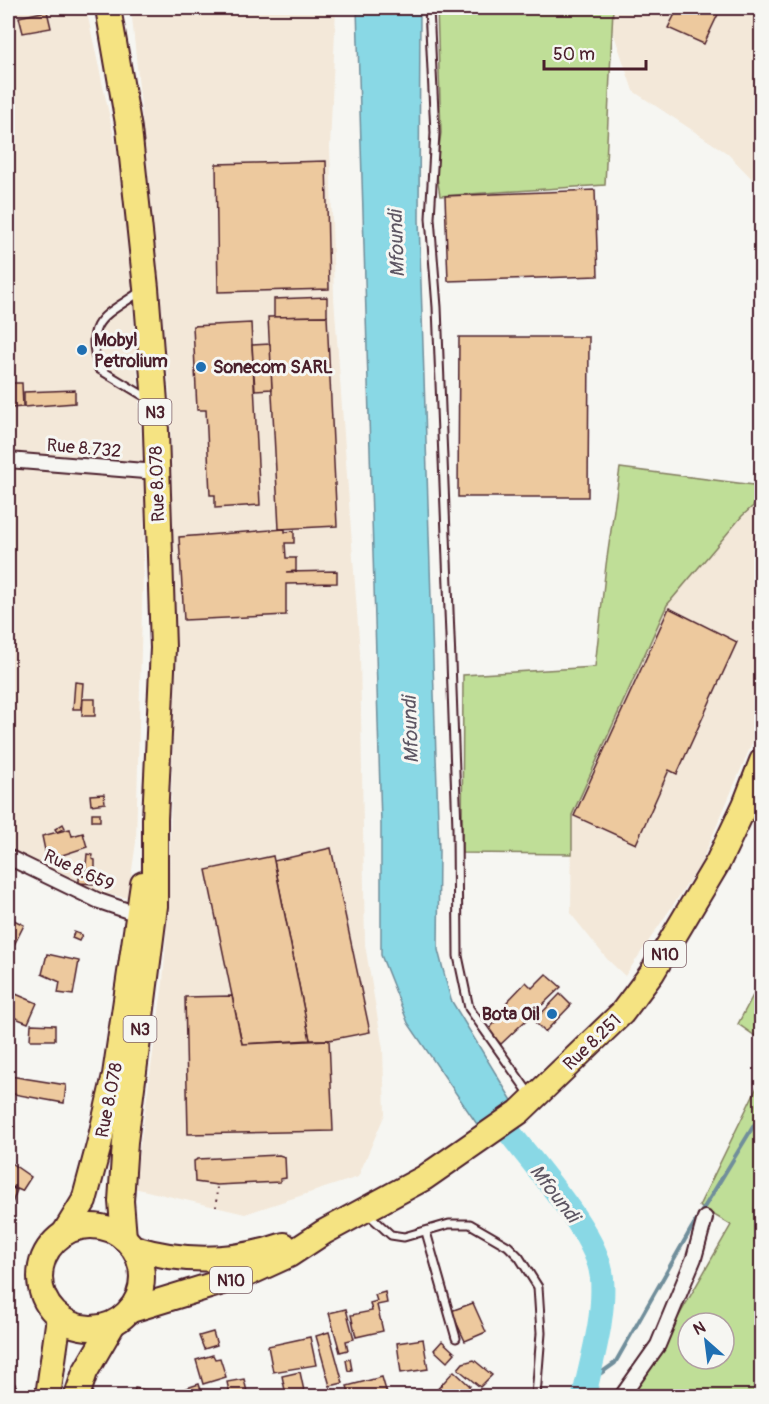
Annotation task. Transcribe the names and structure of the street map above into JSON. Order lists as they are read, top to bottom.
{
  "streets": {
    "highway": [
      "N3",
      "Rue 8.078",
      "N10",
      "Rue 8.251"
    ],
    "street": ["Rue 8.732", "Rue 8.659"]
  },
  "crossings": [
    ["N3", "Rue 8.078"],
    ["N3", "Rue 8.251"],
    ["Rue 8.732", "Rue 8.078"],
    ["Rue 8.078", "Rue 8.659"],
    ["Rue 8.078", "Rue 8.251"]
  ],
  "water": ["Mfoundi"],
  "places": ["Mobyl Petrolium", "Sonecom SARL", "Bota Oil"],
  "scale_bar": "50 m",
  "north": "top left"
}
